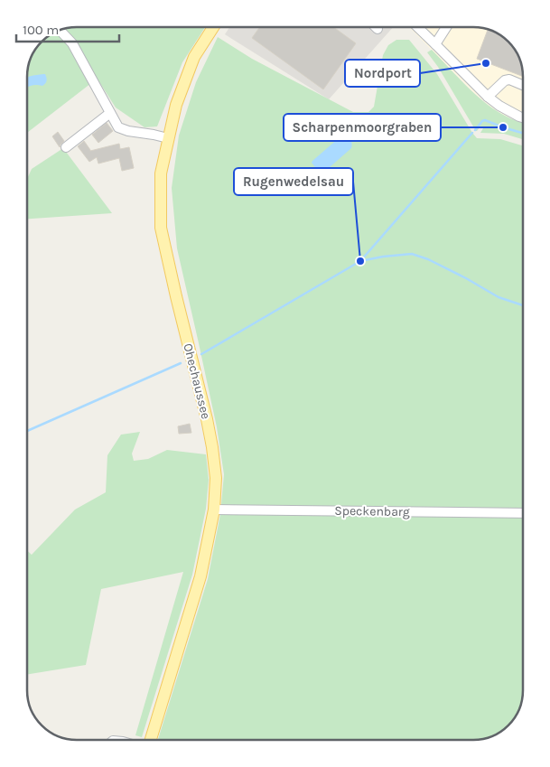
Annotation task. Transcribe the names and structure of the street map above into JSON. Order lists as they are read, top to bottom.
{
  "streets": {
    "main road": ["Ohechaussee"],
    "street": ["Speckenbarg"]
  },
  "crossings": [
    ["Ohechaussee", "Speckenbarg"]
  ],
  "places": ["Nordport", "Scharpenmoorgraben", "Rugenwedelsau"],
  "scale_bar": "100 m"
}
